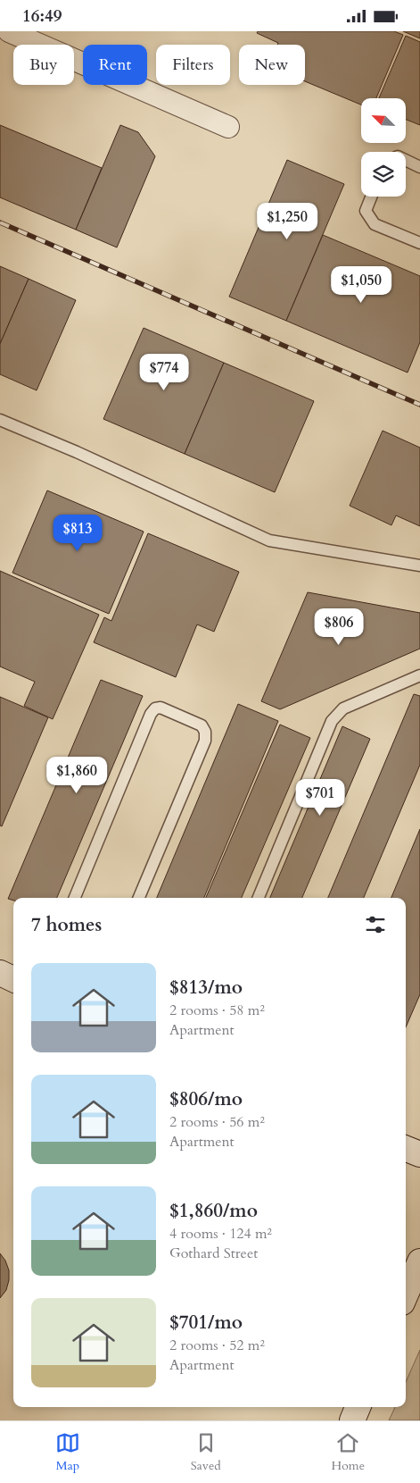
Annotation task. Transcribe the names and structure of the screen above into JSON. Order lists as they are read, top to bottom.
{
  "north": "top left",
  "page": {
    "status": "16:49",
    "chip": [
      "Buy",
      "Rent",
      "Filters",
      "New"
    ],
    "price": [
      "$1,250",
      "$1,050",
      "$774",
      "$813",
      "$806",
      "$1,860",
      "$701"
    ],
    "heading": "7 homes",
    "list": [
      {
        "name": "$813/mo",
        "note": "2 rooms · 58 m² · Apartment"
      },
      {
        "name": "$806/mo",
        "note": "2 rooms · 56 m² · Apartment"
      },
      {
        "name": "$1,860/mo",
        "note": "4 rooms · 124 m² · Gothard Street"
      },
      {
        "name": "$701/mo",
        "note": "2 rooms · 52 m² · Apartment"
      }
    ],
    "tabs": ["Map", "Saved", "Home"]
  }
}
